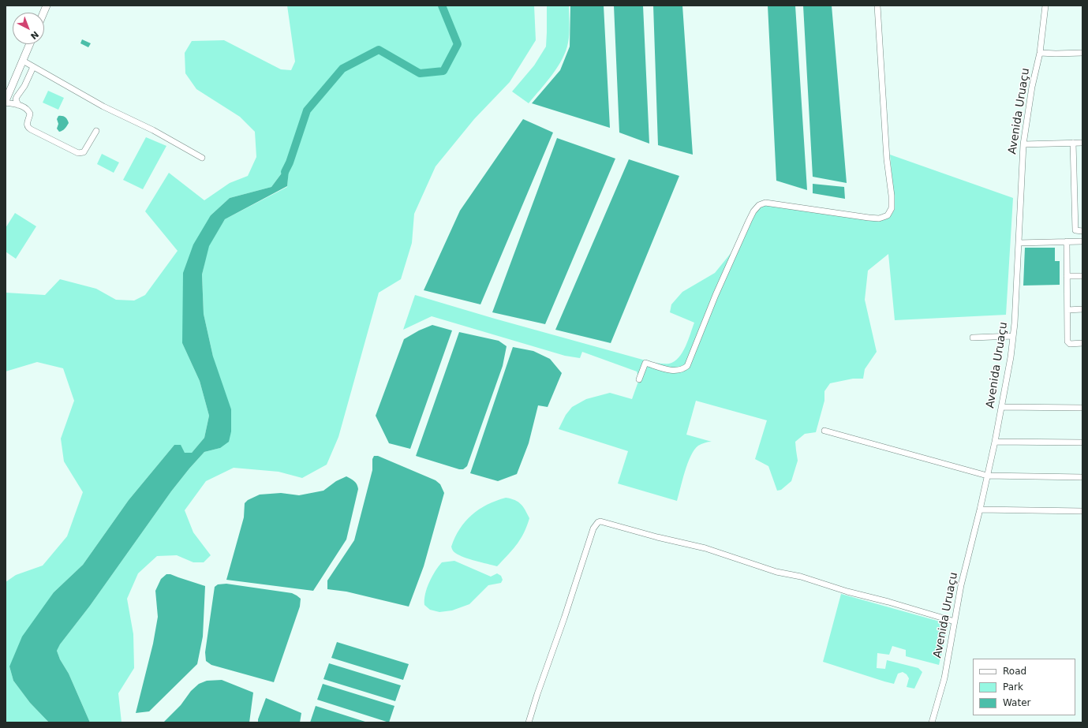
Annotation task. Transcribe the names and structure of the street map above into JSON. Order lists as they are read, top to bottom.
{
  "streets": {
    "street": ["Avenida Uruaçu"]
  },
  "legend": ["Road", "Park", "Water"],
  "north": "bottom right"
}
